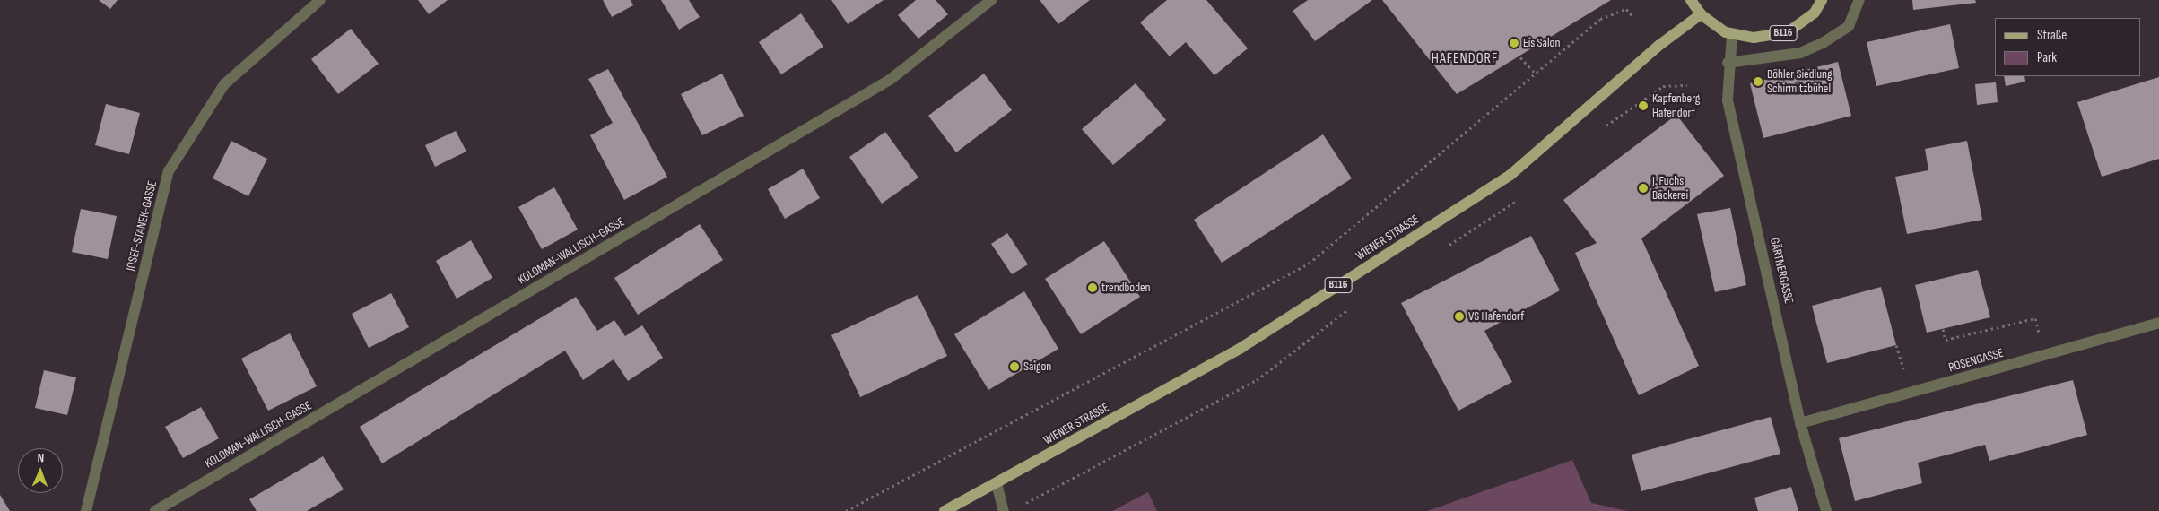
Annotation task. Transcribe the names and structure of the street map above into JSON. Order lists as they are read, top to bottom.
{
  "streets": {
    "main road": ["B116", "WIENER STRASSE"],
    "street": [
      "JOSEF-STANEK-GASSE",
      "KOLOMAN-WALLISCH-GASSE",
      "GÄRTNERGASSE",
      "ROSENGASSE"
    ]
  },
  "crossings": [
    ["B116", "WIENER STRASSE"],
    ["B116", "GÄRTNERGASSE"],
    ["GÄRTNERGASSE", "ROSENGASSE"]
  ],
  "districts": ["HAFENDORF"],
  "places": [
    "Eis Salon",
    "Böhler Siedlung Schirmitzbühel",
    "Kapfenberg Hafendorf",
    "J. Fuchs Bäckerei",
    "trendboden",
    "VS Hafendorf",
    "Saigon"
  ],
  "legend": ["Straße", "Park"],
  "north": "top"
}
